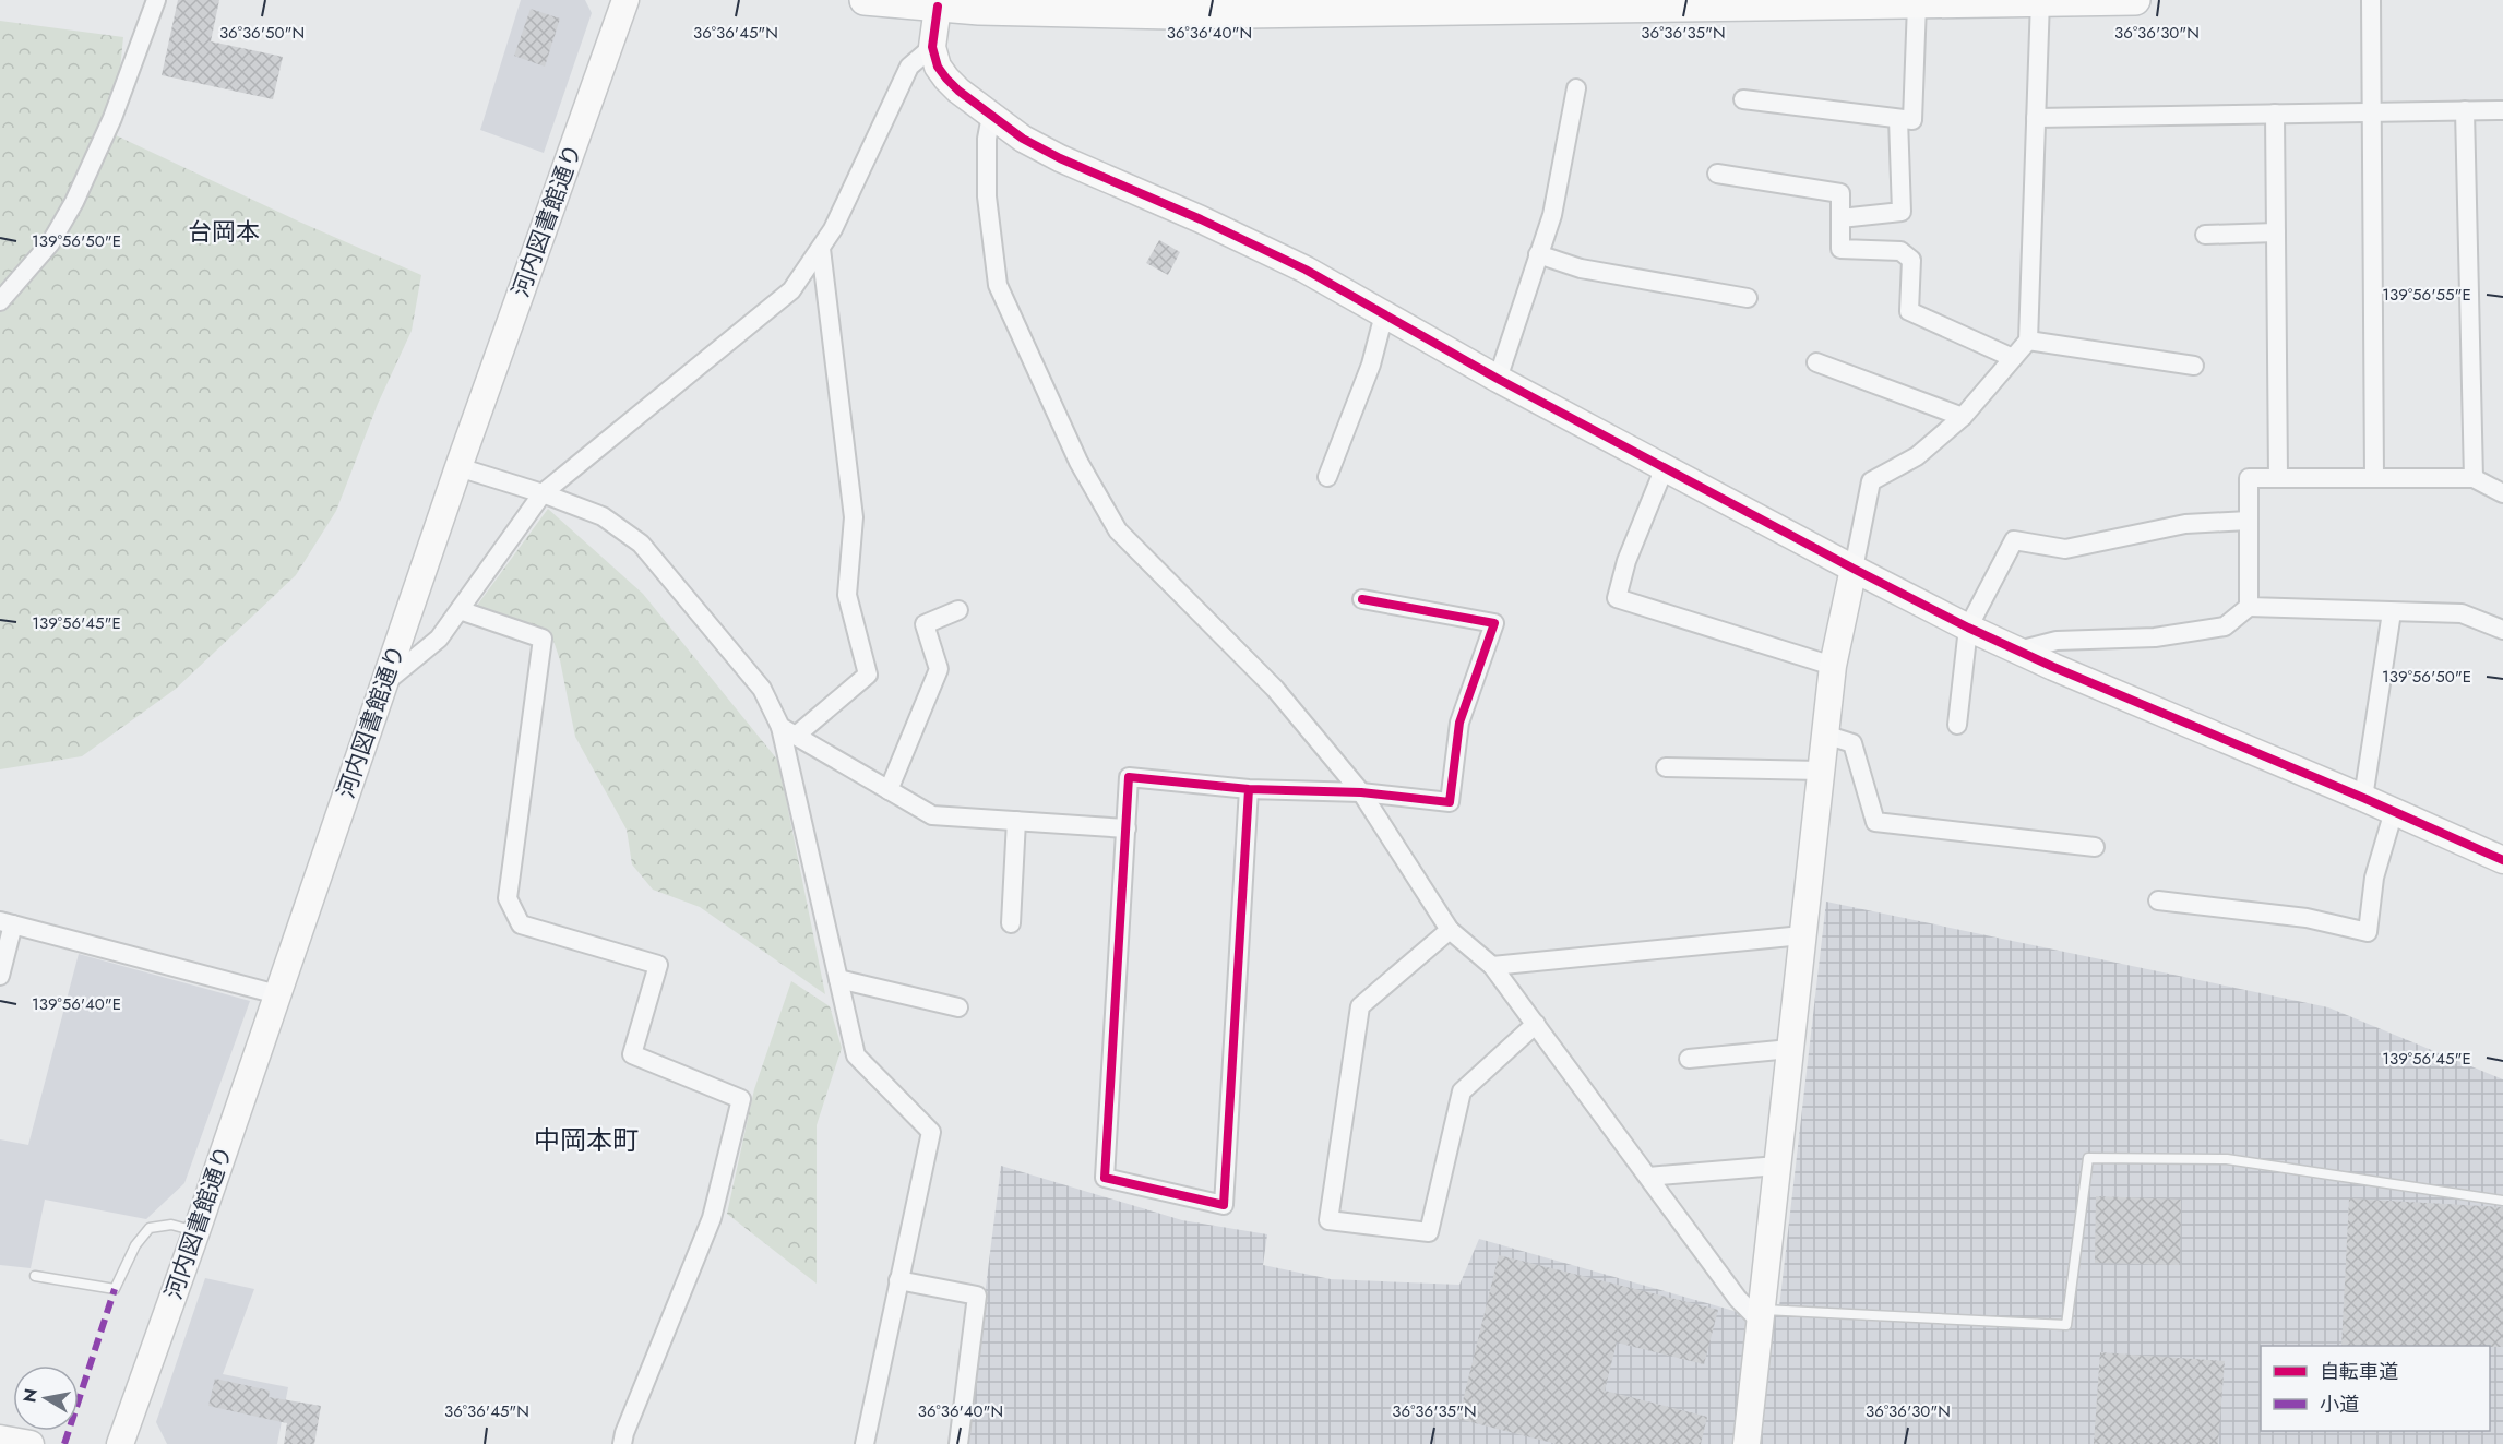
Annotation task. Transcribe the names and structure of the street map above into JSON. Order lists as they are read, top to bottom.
{
  "streets": {
    "street": ["河内図書館通り"]
  },
  "districts": ["台岡本", "中岡本町"],
  "legend": ["自転車道", "小道"],
  "north": "left",
  "coordinates": [
    "36°36'50\"N",
    "36°36'45\"N",
    "36°36'40\"N",
    "36°36'35\"N",
    "36°36'30\"N",
    "139°56'50\"E",
    "139°56'55\"E",
    "139°56'45\"E",
    "139°56'40\"E"
  ]
}
